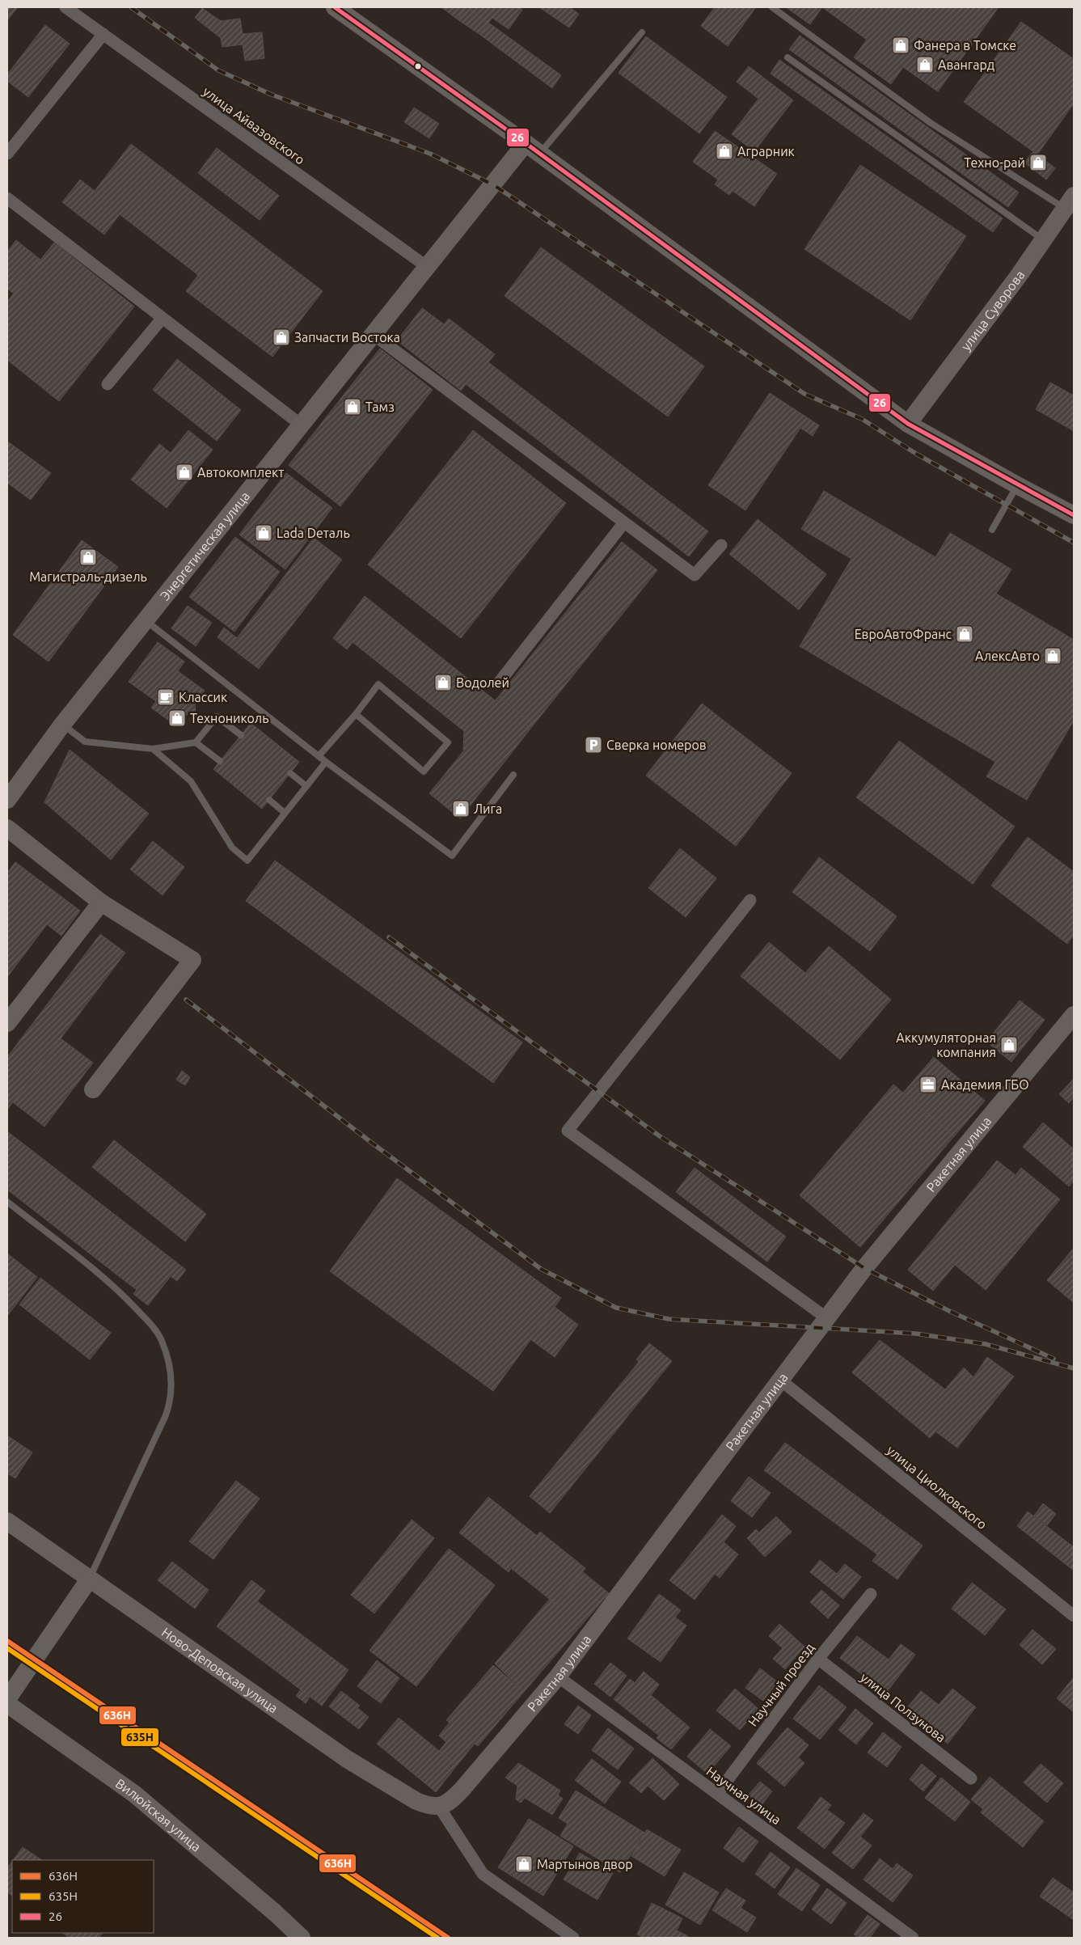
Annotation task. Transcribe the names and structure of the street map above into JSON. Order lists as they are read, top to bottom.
{
  "streets": {
    "street": [
      "улица Айвазовского",
      "улица Суворова",
      "Энергетическая улица",
      "Ракетная улица",
      "улица Циолковского",
      "Ново-Деповская улица",
      "Научный проезд",
      "улица Ползунова",
      "Научная улица",
      "Вилюйская улица"
    ]
  },
  "crossings": [
    ["улица Айвазовского", "Энергетическая улица"],
    ["Ракетная улица", "улица Циолковского"],
    ["Ракетная улица", "Ново-Деповская улица"],
    ["Ракетная улица", "Научная улица"],
    ["Научный проезд", "улица Ползунова"],
    ["Научный проезд", "Научная улица"]
  ],
  "places": {
    "shop": [
      "Фанера в Томске",
      "Авангард",
      "Аграрник",
      "Техно-рай",
      "Запчасти Востока",
      "Тамз",
      "Автокомплект",
      "Lada Dеталь",
      "Магистраль-дизель",
      "ЕвроАвтоФранс",
      "АлексАвто",
      "Водолей",
      "Технониколь",
      "Лига",
      "Аккумуляторная компания",
      "Мартынов двор"
    ],
    "cafe": ["Классик"],
    "parking": ["Сверка номеров"],
    "office": ["Академия ГБО"]
  },
  "lines": ["transit line 26", "transit line 636Н", "transit line 635Н"],
  "legend": ["636Н", "635Н", "26"]
}
